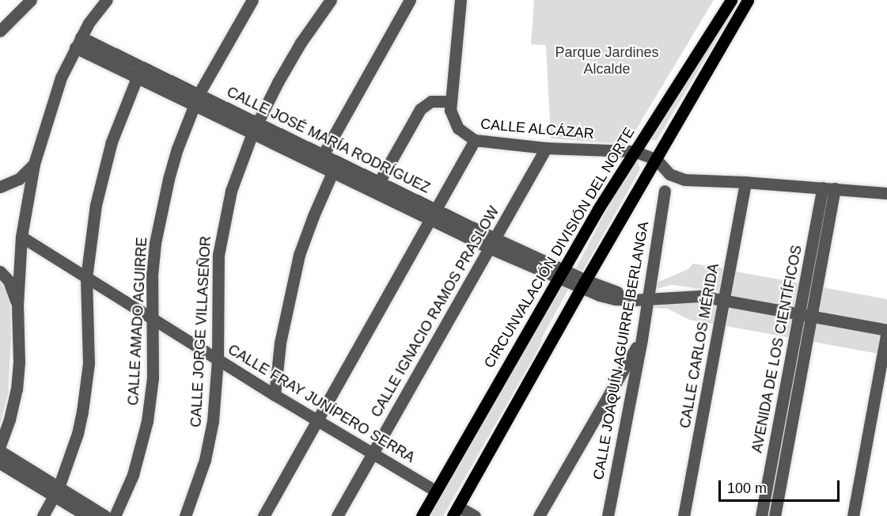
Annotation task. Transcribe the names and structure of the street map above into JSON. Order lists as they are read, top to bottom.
{
  "streets": {
    "main road": ["CIRCUNVALACIÓN DIVISIÓN DEL NORTE"],
    "street": [
      "CALLE ALCÁZAR",
      "CALLE JOSÉ MARÍA RODRÍGUEZ",
      "CALLE IGNACIO RAMOS PRASLOW",
      "CALLE AMADO AGUIRRE",
      "CALLE JORGE VILLASEÑOR",
      "CALLE CARLOS MÉRIDA",
      "AVENIDA DE LOS CIENTÍFICOS",
      "CALLE JOAQUÍN AGUIRRE BERLANGA",
      "CALLE FRAY JUNÍPERO SERRA"
    ]
  },
  "crossings": [
    ["CALLE ALCÁZAR", "CIRCUNVALACIÓN DIVISIÓN DEL NORTE"],
    ["CALLE ALCÁZAR", "CALLE IGNACIO RAMOS PRASLOW"],
    ["CALLE JOSÉ MARÍA RODRÍGUEZ", "CIRCUNVALACIÓN DIVISIÓN DEL NORTE"],
    ["CALLE JOSÉ MARÍA RODRÍGUEZ", "CALLE IGNACIO RAMOS PRASLOW"],
    ["CALLE JOSÉ MARÍA RODRÍGUEZ", "CALLE AMADO AGUIRRE"],
    ["CALLE JOSÉ MARÍA RODRÍGUEZ", "CALLE JORGE VILLASEÑOR"],
    ["CALLE JOSÉ MARÍA RODRÍGUEZ", "CALLE CARLOS MÉRIDA"],
    ["CALLE JOSÉ MARÍA RODRÍGUEZ", "AVENIDA DE LOS CIENTÍFICOS"],
    ["CALLE JOSÉ MARÍA RODRÍGUEZ", "CALLE JOAQUÍN AGUIRRE BERLANGA"],
    ["CIRCUNVALACIÓN DIVISIÓN DEL NORTE", "CALLE FRAY JUNÍPERO SERRA"],
    ["CALLE IGNACIO RAMOS PRASLOW", "CALLE FRAY JUNÍPERO SERRA"],
    ["CALLE AMADO AGUIRRE", "CALLE FRAY JUNÍPERO SERRA"],
    ["CALLE JORGE VILLASEÑOR", "CALLE FRAY JUNÍPERO SERRA"]
  ],
  "parks": ["Parque Jardines Alcalde"],
  "scale_bar": "100 m"
}
